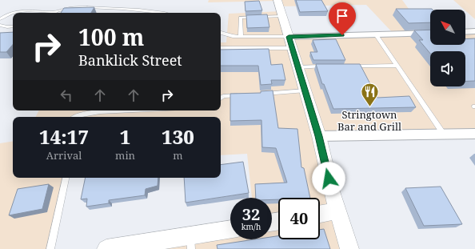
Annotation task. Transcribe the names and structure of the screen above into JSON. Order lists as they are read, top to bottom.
{
  "places": {
    "restaurant": ["Stringtown Bar and Grill"]
  },
  "north": "top left",
  "page": {
    "turn": ["100 m", "Banklick Street"],
    "eta": [
      "14:17",
      "Arrival",
      "1",
      "min",
      "130",
      "m"
    ],
    "speed": "32 km/h",
    "limit": "40"
  }
}
